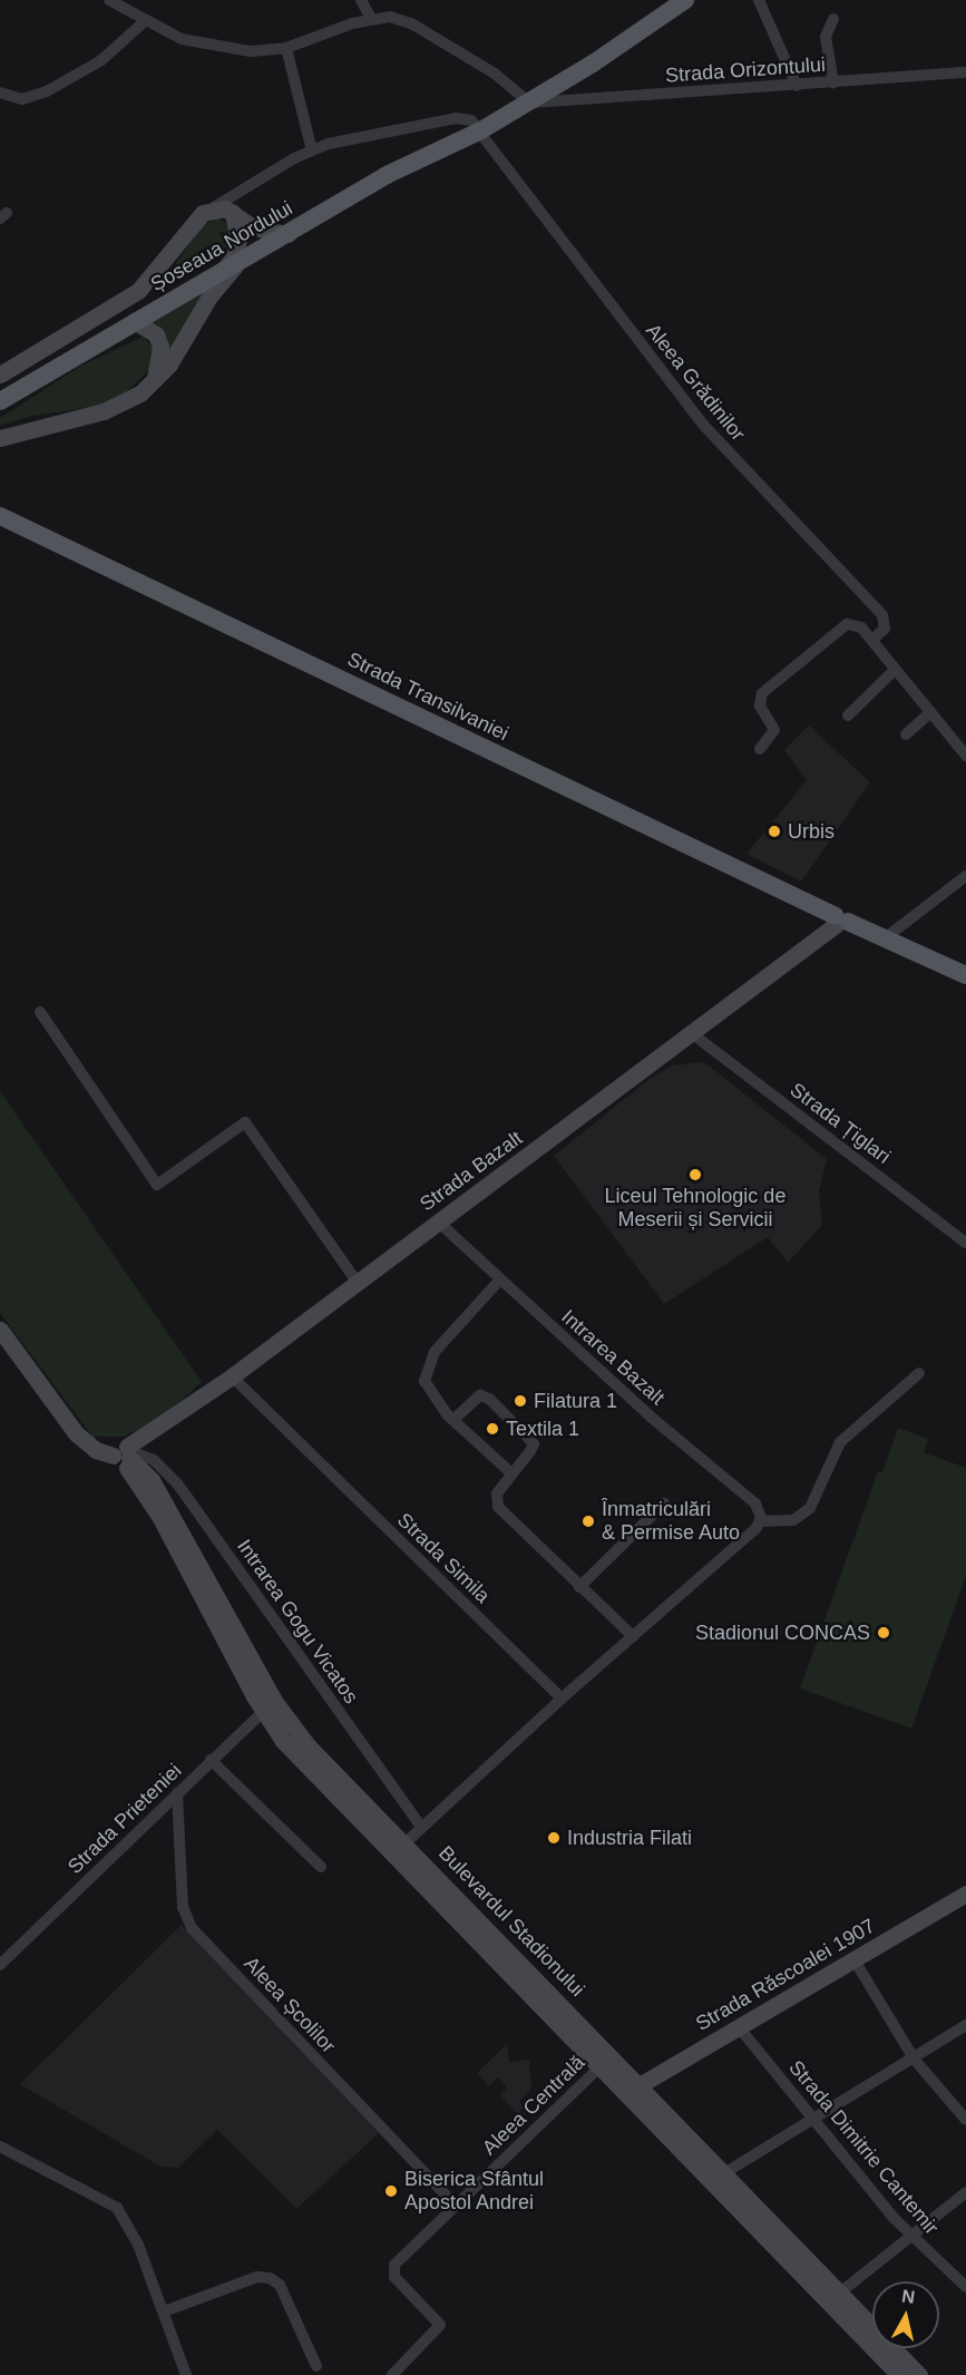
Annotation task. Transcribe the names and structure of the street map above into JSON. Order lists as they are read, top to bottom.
{
  "streets": {
    "main road": [
      "Șoseaua Nordului",
      "Strada Transilvaniei",
      "Strada Bazalt",
      "Bulevardul Stadionului",
      "Strada Răscoalei 1907"
    ],
    "street": [
      "Strada Orizontului",
      "Aleea Grădinilor",
      "Strada Țiglari",
      "Intrarea Bazalt",
      "Strada Simila",
      "Intrarea Gogu Vicatos",
      "Strada Prieteniei",
      "Aleea Școlilor",
      "Aleea Centrală",
      "Strada Dimitrie Cantemir"
    ]
  },
  "crossings": [
    ["Strada Orizontului", "Șoseaua Nordului"],
    ["Șoseaua Nordului", "Aleea Grădinilor"],
    ["Strada Transilvaniei", "Strada Bazalt"],
    ["Strada Țiglari", "Strada Bazalt"],
    ["Strada Bazalt", "Intrarea Bazalt"],
    ["Strada Bazalt", "Strada Simila"],
    ["Strada Bazalt", "Intrarea Gogu Vicatos"],
    ["Strada Bazalt", "Bulevardul Stadionului"],
    ["Intrarea Gogu Vicatos", "Bulevardul Stadionului"],
    ["Strada Prieteniei", "Bulevardul Stadionului"],
    ["Strada Prieteniei", "Aleea Școlilor"],
    ["Bulevardul Stadionului", "Strada Răscoalei 1907"],
    ["Bulevardul Stadionului", "Aleea Centrală"],
    ["Strada Răscoalei 1907", "Strada Dimitrie Cantemir"],
    ["Aleea Școlilor", "Aleea Centrală"]
  ],
  "places": [
    "Urbis",
    "Liceul Tehnologic de Meserii și Servicii",
    "Filatura 1",
    "Textila 1",
    "Înmatriculări & Permise Auto",
    "Stadionul CONCAS",
    "Industria Filati",
    "Biserica Sfântul Apostol Andrei"
  ],
  "north": "top"
}
